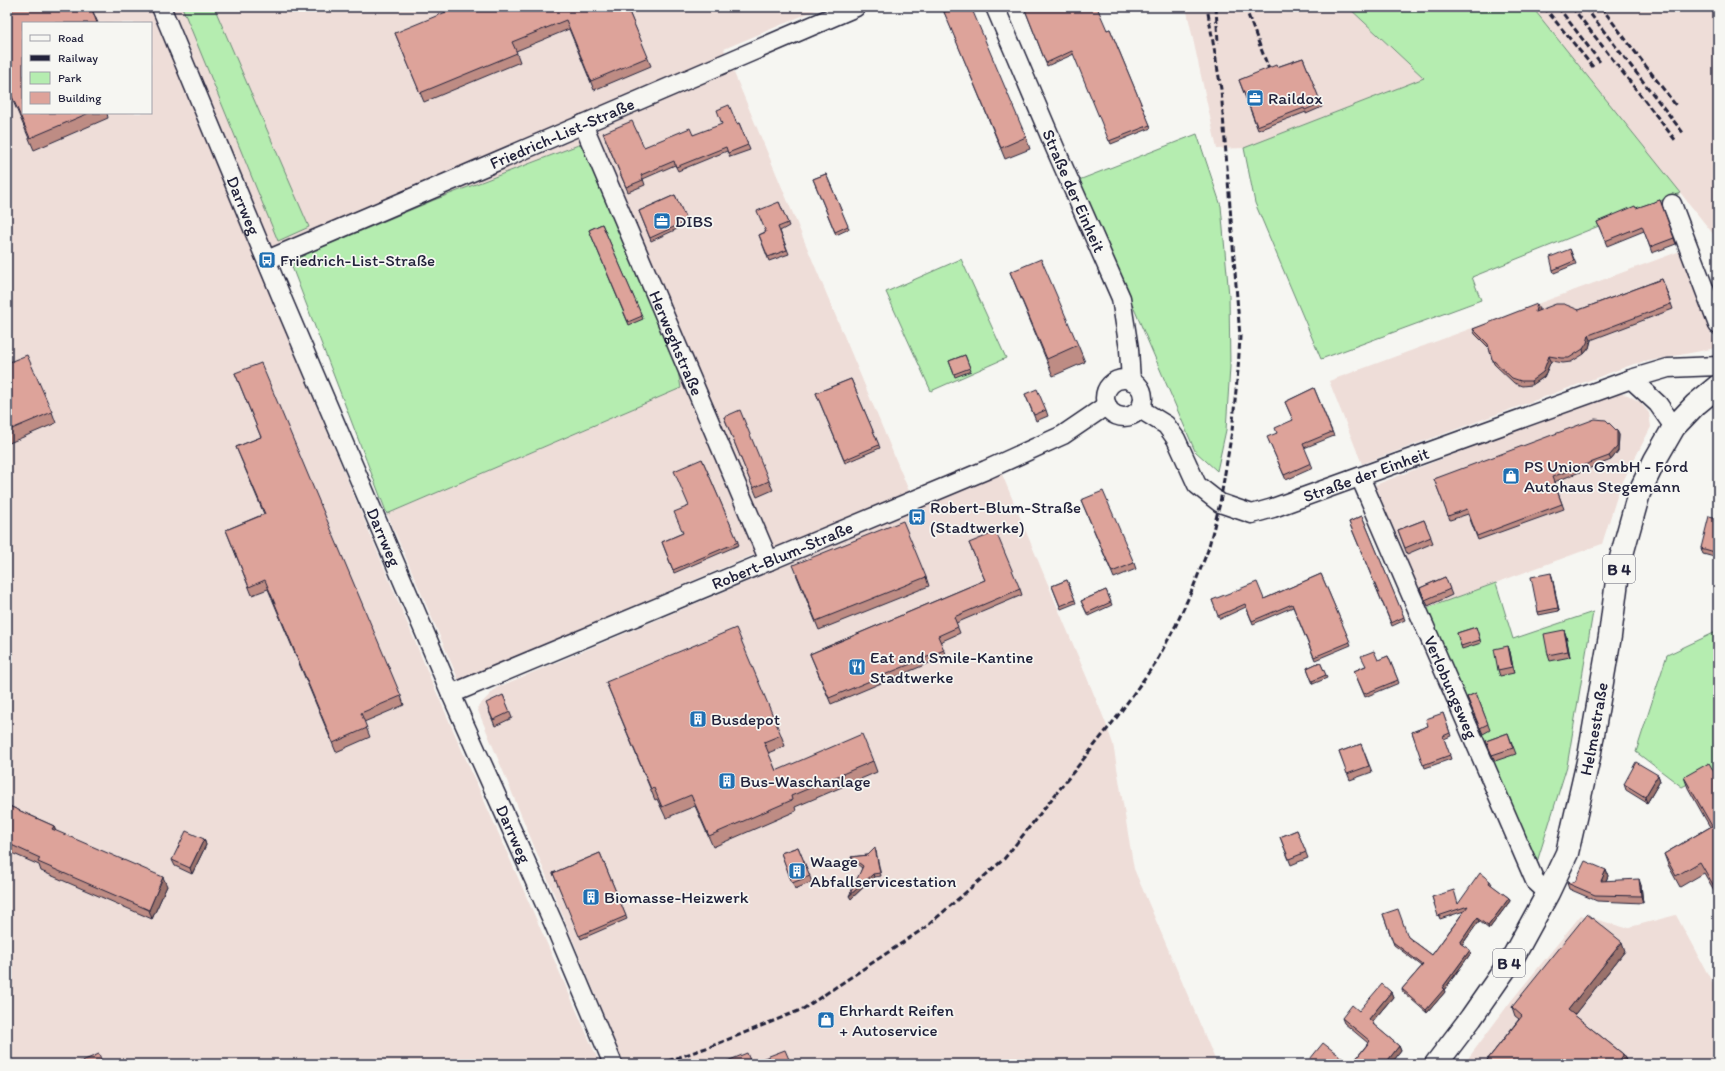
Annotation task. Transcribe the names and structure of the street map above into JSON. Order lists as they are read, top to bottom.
{
  "streets": {
    "main road": ["B 4", "Helmestraße"],
    "street": [
      "Friedrich-List-Straße",
      "Straße der Einheit",
      "Darrweg",
      "Herweghstraße",
      "Robert-Blum-Straße",
      "Verlobungsweg"
    ]
  },
  "crossings": [
    ["Friedrich-List-Straße", "Darrweg"],
    ["Friedrich-List-Straße", "Herweghstraße"],
    ["Straße der Einheit", "Robert-Blum-Straße"],
    ["Straße der Einheit", "Verlobungsweg"],
    ["Darrweg", "Robert-Blum-Straße"],
    ["Herweghstraße", "Robert-Blum-Straße"],
    ["Verlobungsweg", "Helmestraße"]
  ],
  "places": {
    "office": ["Raildox", "DIBS"],
    "bus stop": ["Friedrich-List-Straße", "Robert-Blum-Straße (Stadtwerke)"],
    "shop": ["PS Union GmbH - Ford Autohaus Stegemann", "Ehrhardt Reifen + Autoservice"],
    "restaurant": ["Eat and Smile-Kantine Stadtwerke"],
    "building": [
      "Busdepot",
      "Bus-Waschanlage",
      "Waage Abfallservicestation",
      "Biomasse-Heizwerk"
    ]
  },
  "legend": [
    "Road",
    "Railway",
    "Park",
    "Building"
  ]
}
